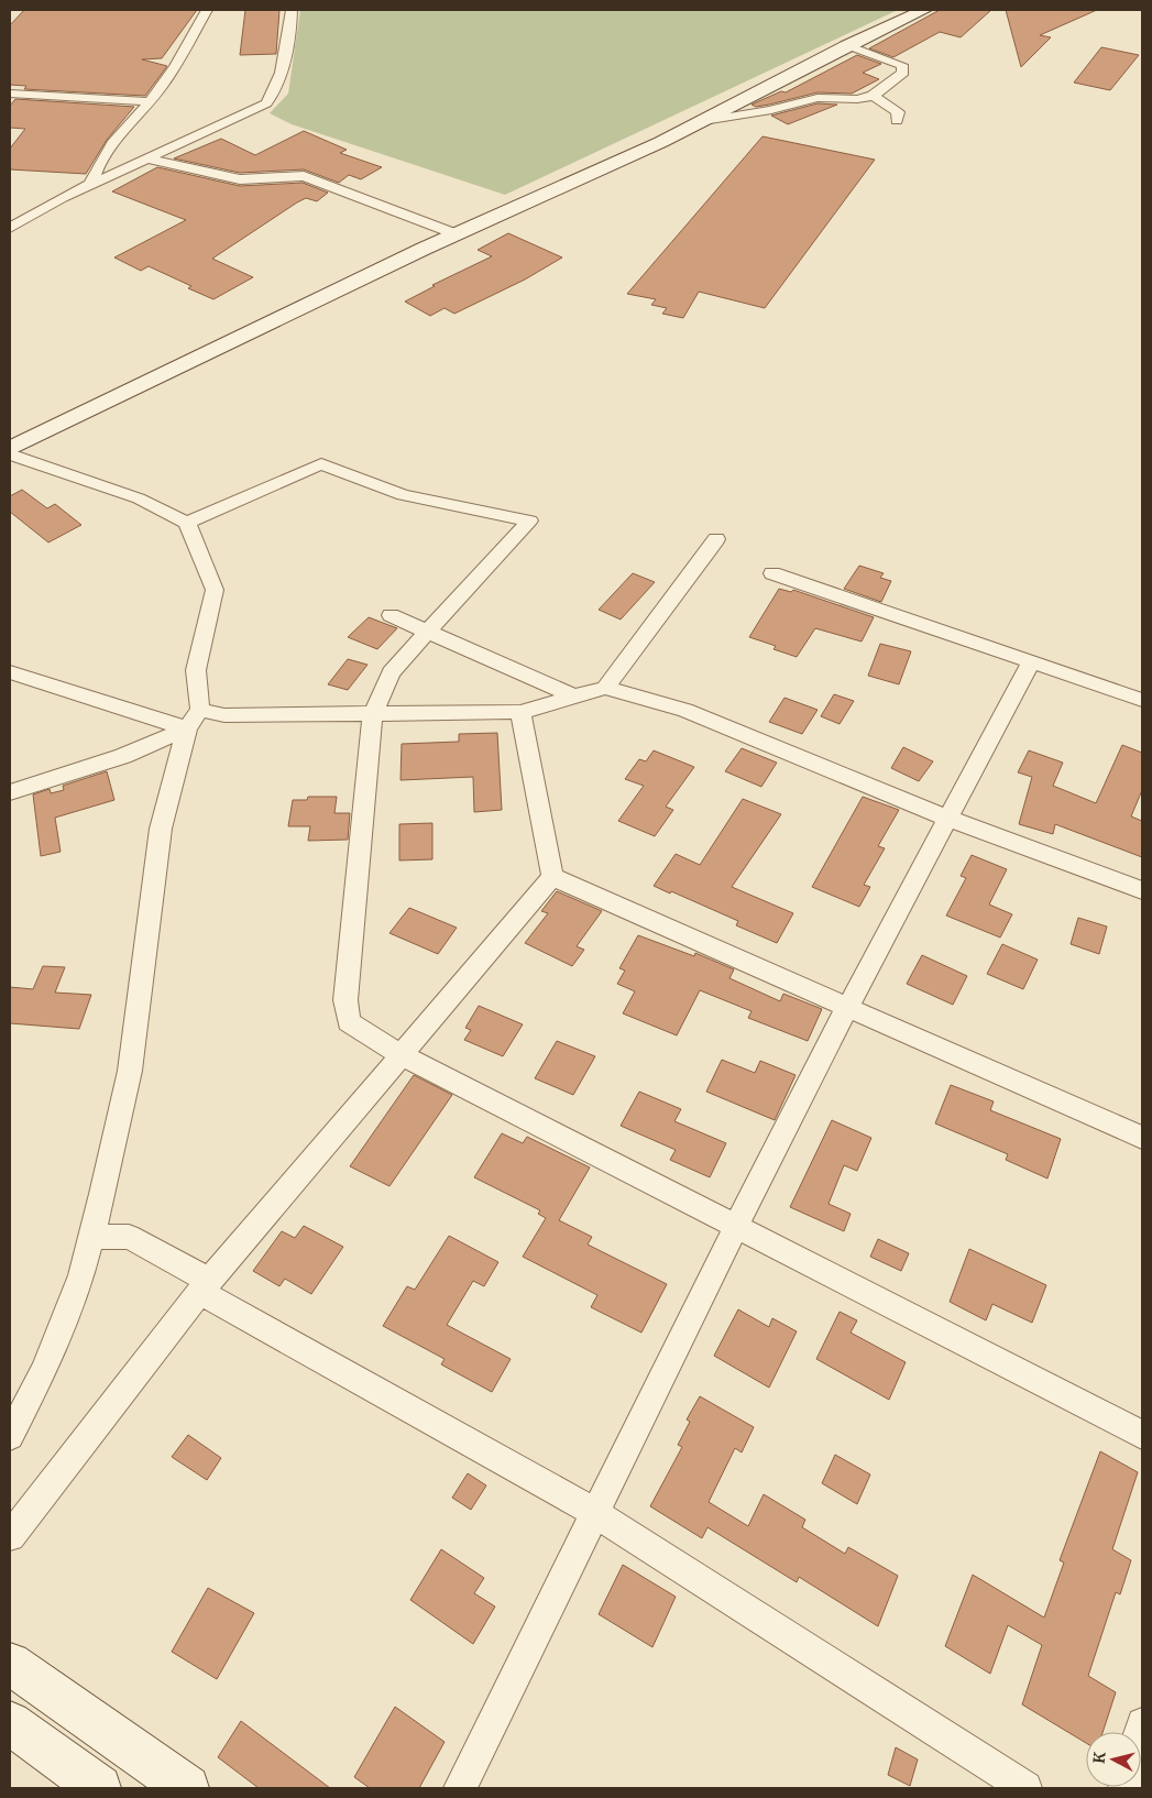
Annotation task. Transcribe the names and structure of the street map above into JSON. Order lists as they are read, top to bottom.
{
  "north": "left"
}
